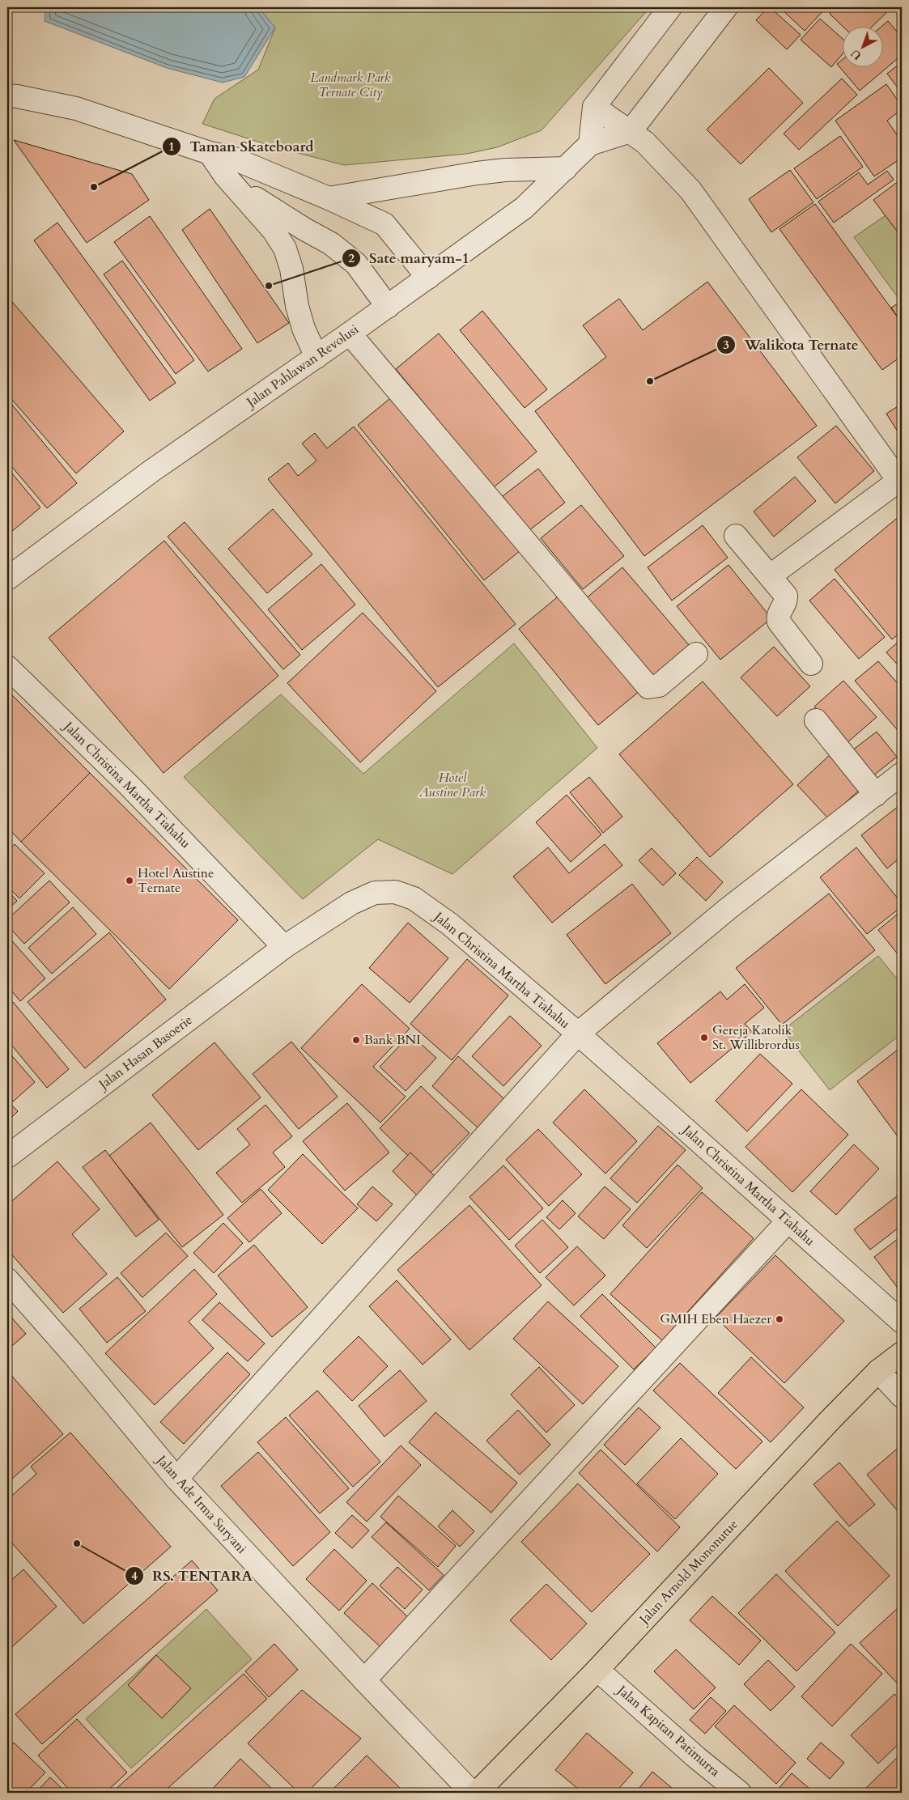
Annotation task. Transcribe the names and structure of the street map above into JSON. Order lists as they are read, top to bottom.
{
  "streets": {
    "highway": ["Jalan Arnold Mononutue"],
    "street": [
      "Jalan Pahlawan Revolusi",
      "Jalan Christina Martha Tiahahu",
      "Jalan Hasan Basoerie",
      "Jalan Ade Irma Suryani",
      "Jalan Kapitan Patimurra"
    ]
  },
  "crossings": [
    ["Jalan Christina Martha Tiahahu", "Jalan Hasan Basoerie"],
    ["Jalan Arnold Mononutue", "Jalan Kapitan Patimurra"]
  ],
  "parks": ["Landmark Park Ternate City", "Hotel Austine Park"],
  "places": [
    "Taman Skateboard",
    "Sate maryam-1",
    "Walikota Ternate",
    "Hotel Austine Ternate",
    "Gereja Katolik St. Willibrordus",
    "Bank BNI",
    "GMIH Eben Haezer",
    "RS. TENTARA"
  ],
  "north": "bottom left"
}
